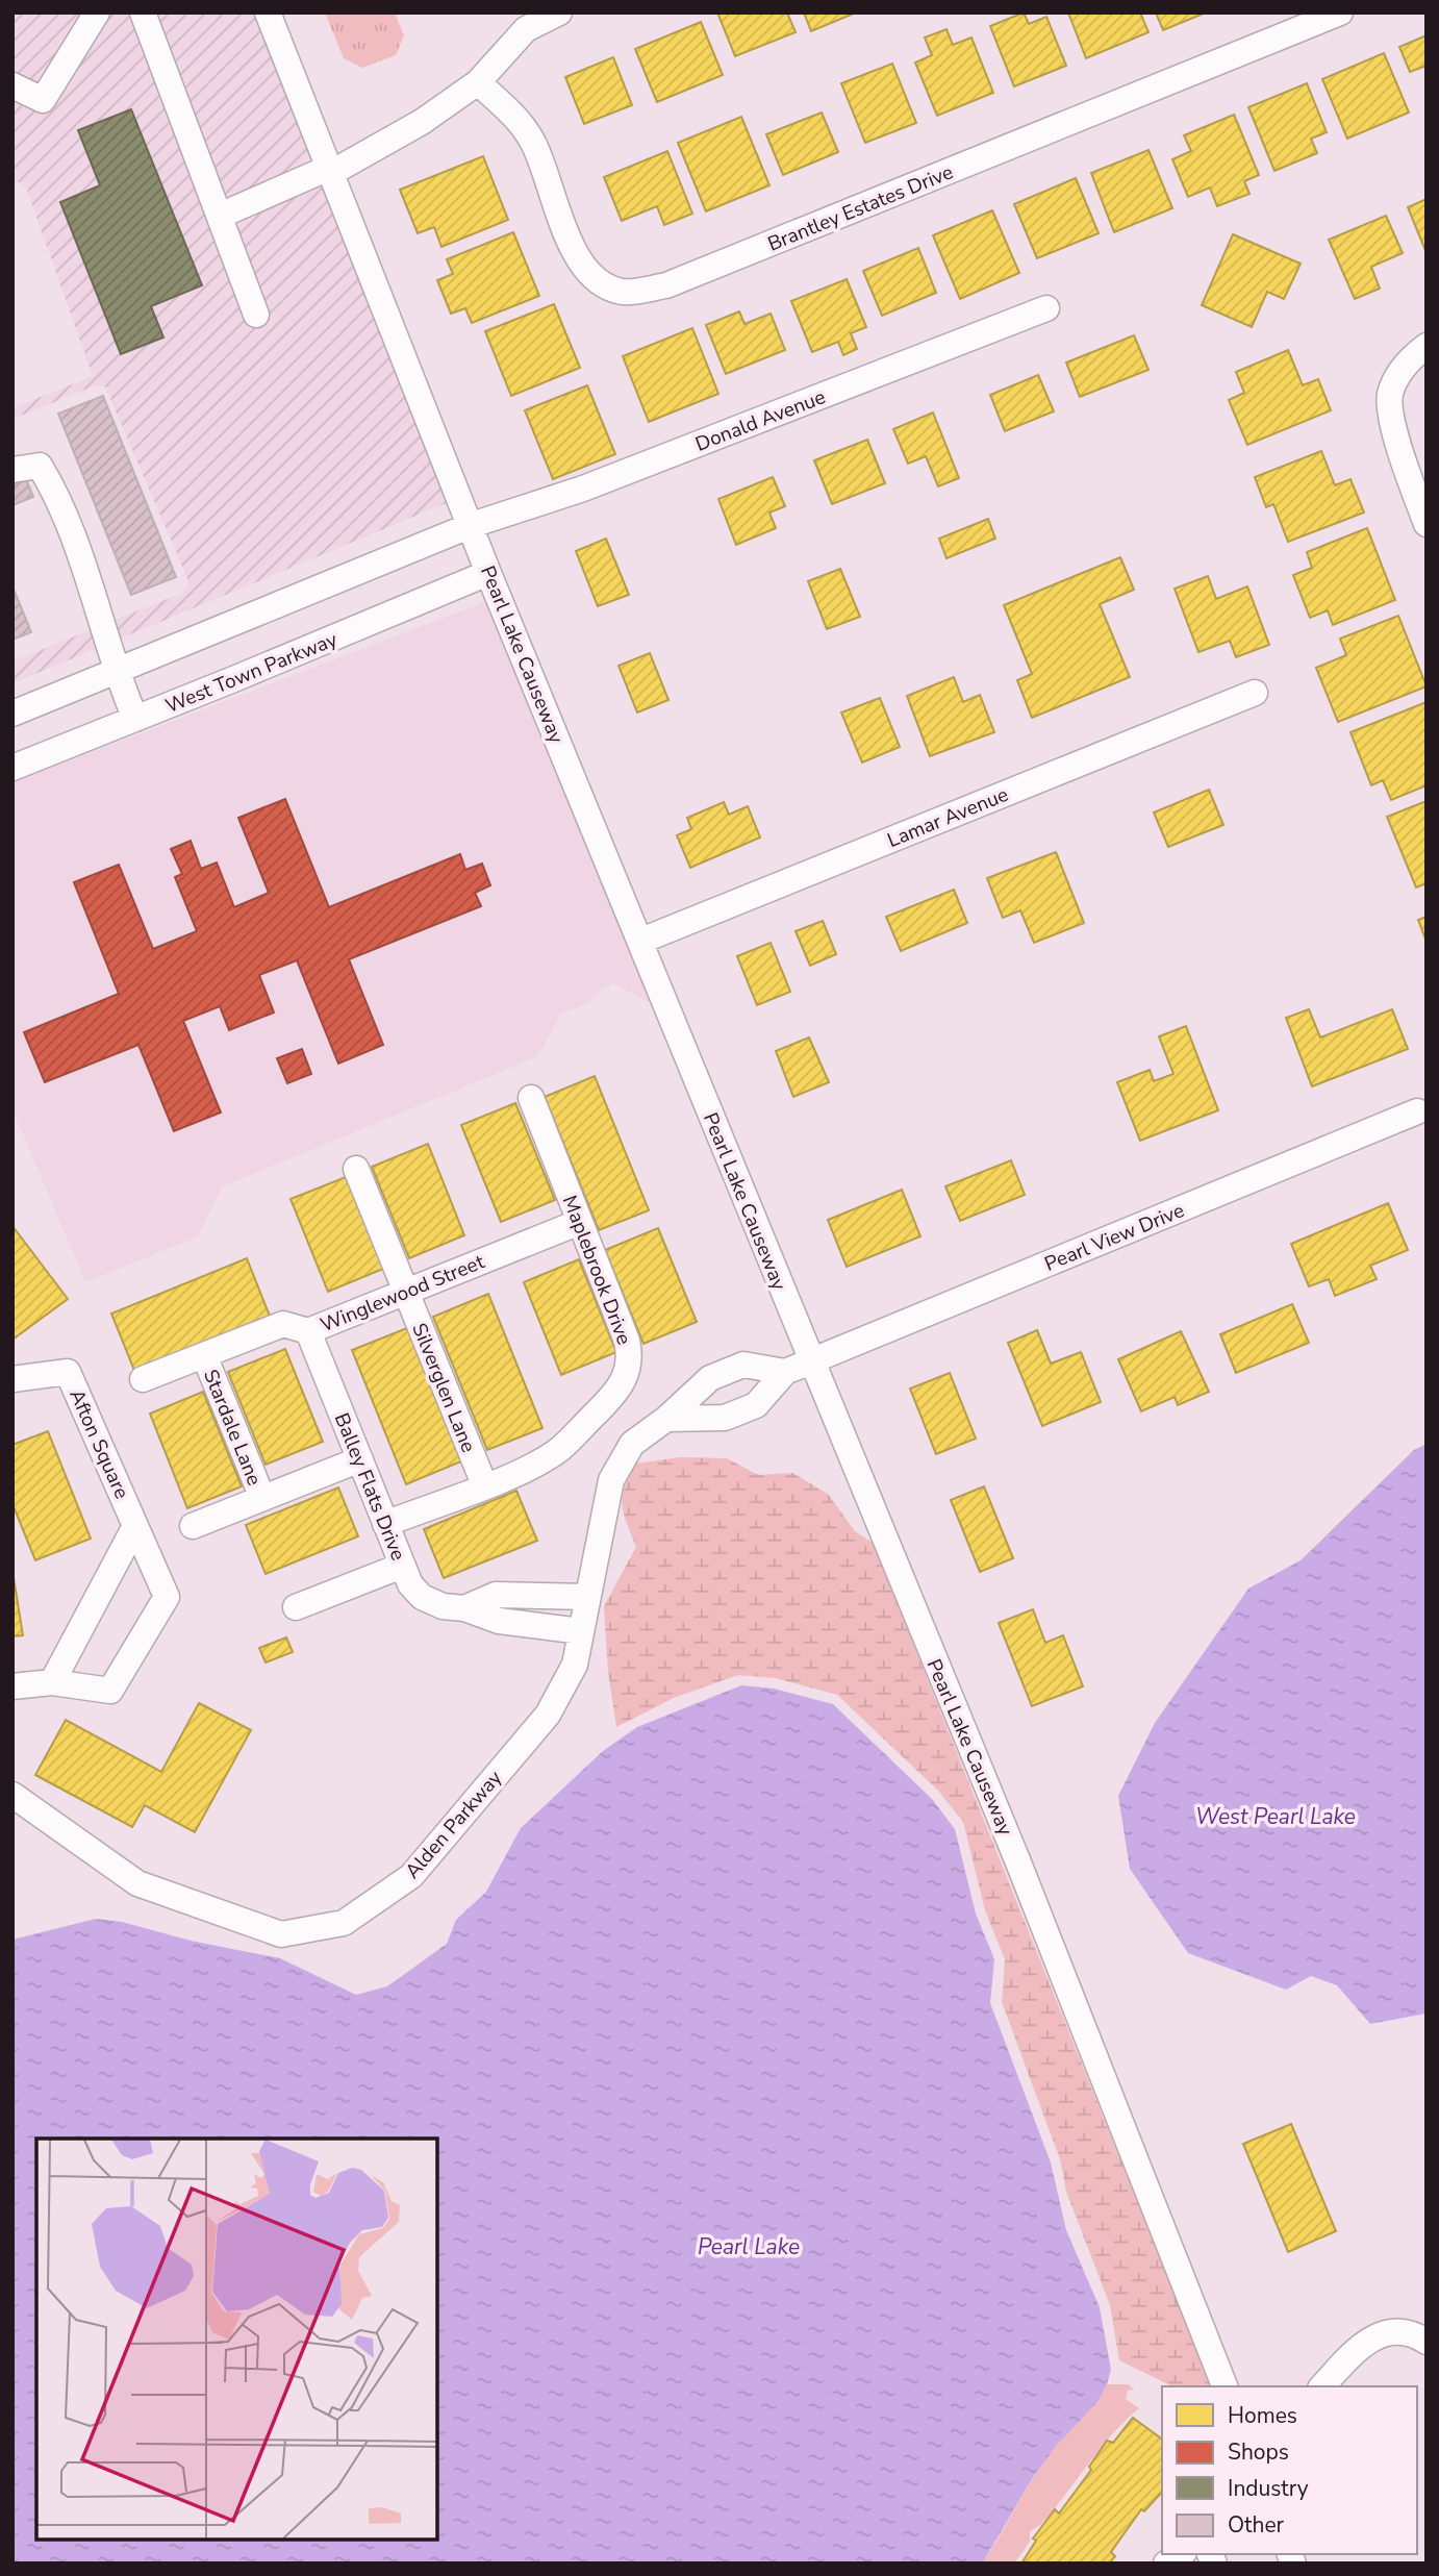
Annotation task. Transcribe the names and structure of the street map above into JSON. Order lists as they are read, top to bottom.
{
  "streets": {
    "street": [
      "Brantley Estates Drive",
      "Donald Avenue",
      "Pearl Lake Causeway",
      "West Town Parkway",
      "Lamar Avenue",
      "Pearl View Drive",
      "Maplebrook Drive",
      "Winglewood Street",
      "Silverglen Lane",
      "Stardale Lane",
      "Afton Square",
      "Balley Flats Drive",
      "Alden Parkway"
    ]
  },
  "crossings": [
    ["Donald Avenue", "Pearl Lake Causeway"],
    ["Pearl Lake Causeway", "West Town Parkway"],
    ["Pearl Lake Causeway", "Lamar Avenue"],
    ["Pearl Lake Causeway", "Pearl View Drive"],
    ["Maplebrook Drive", "Winglewood Street"],
    ["Maplebrook Drive", "Silverglen Lane"],
    ["Maplebrook Drive", "Balley Flats Drive"],
    ["Winglewood Street", "Silverglen Lane"],
    ["Winglewood Street", "Stardale Lane"],
    ["Winglewood Street", "Balley Flats Drive"],
    ["Balley Flats Drive", "Alden Parkway"]
  ],
  "water": ["West Pearl Lake", "Pearl Lake"],
  "legend": [
    "Homes",
    "Shops",
    "Industry",
    "Other"
  ]
}
